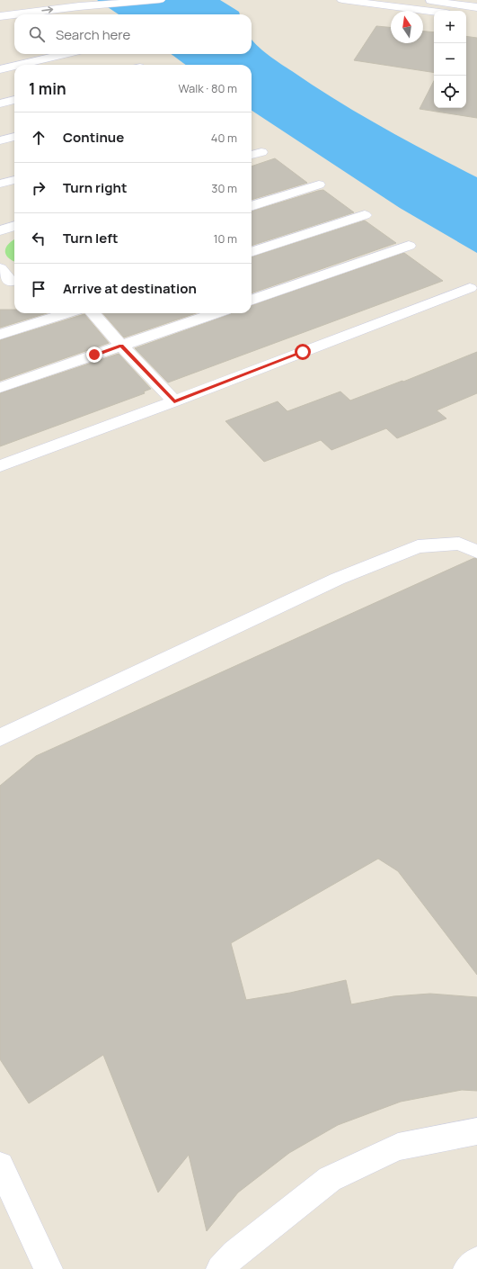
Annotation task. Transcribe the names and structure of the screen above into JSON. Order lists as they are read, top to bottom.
{
  "north": "top",
  "page": {
    "map_buttons": ["+", "−"],
    "search": "Search here",
    "heading": ["1 min", "Walk · 80 m"],
    "list": [
      ["Continue", "40 m"],
      ["Turn right", "30 m"],
      ["Turn left", "10 m"],
      "Arrive at destination"
    ]
  }
}
